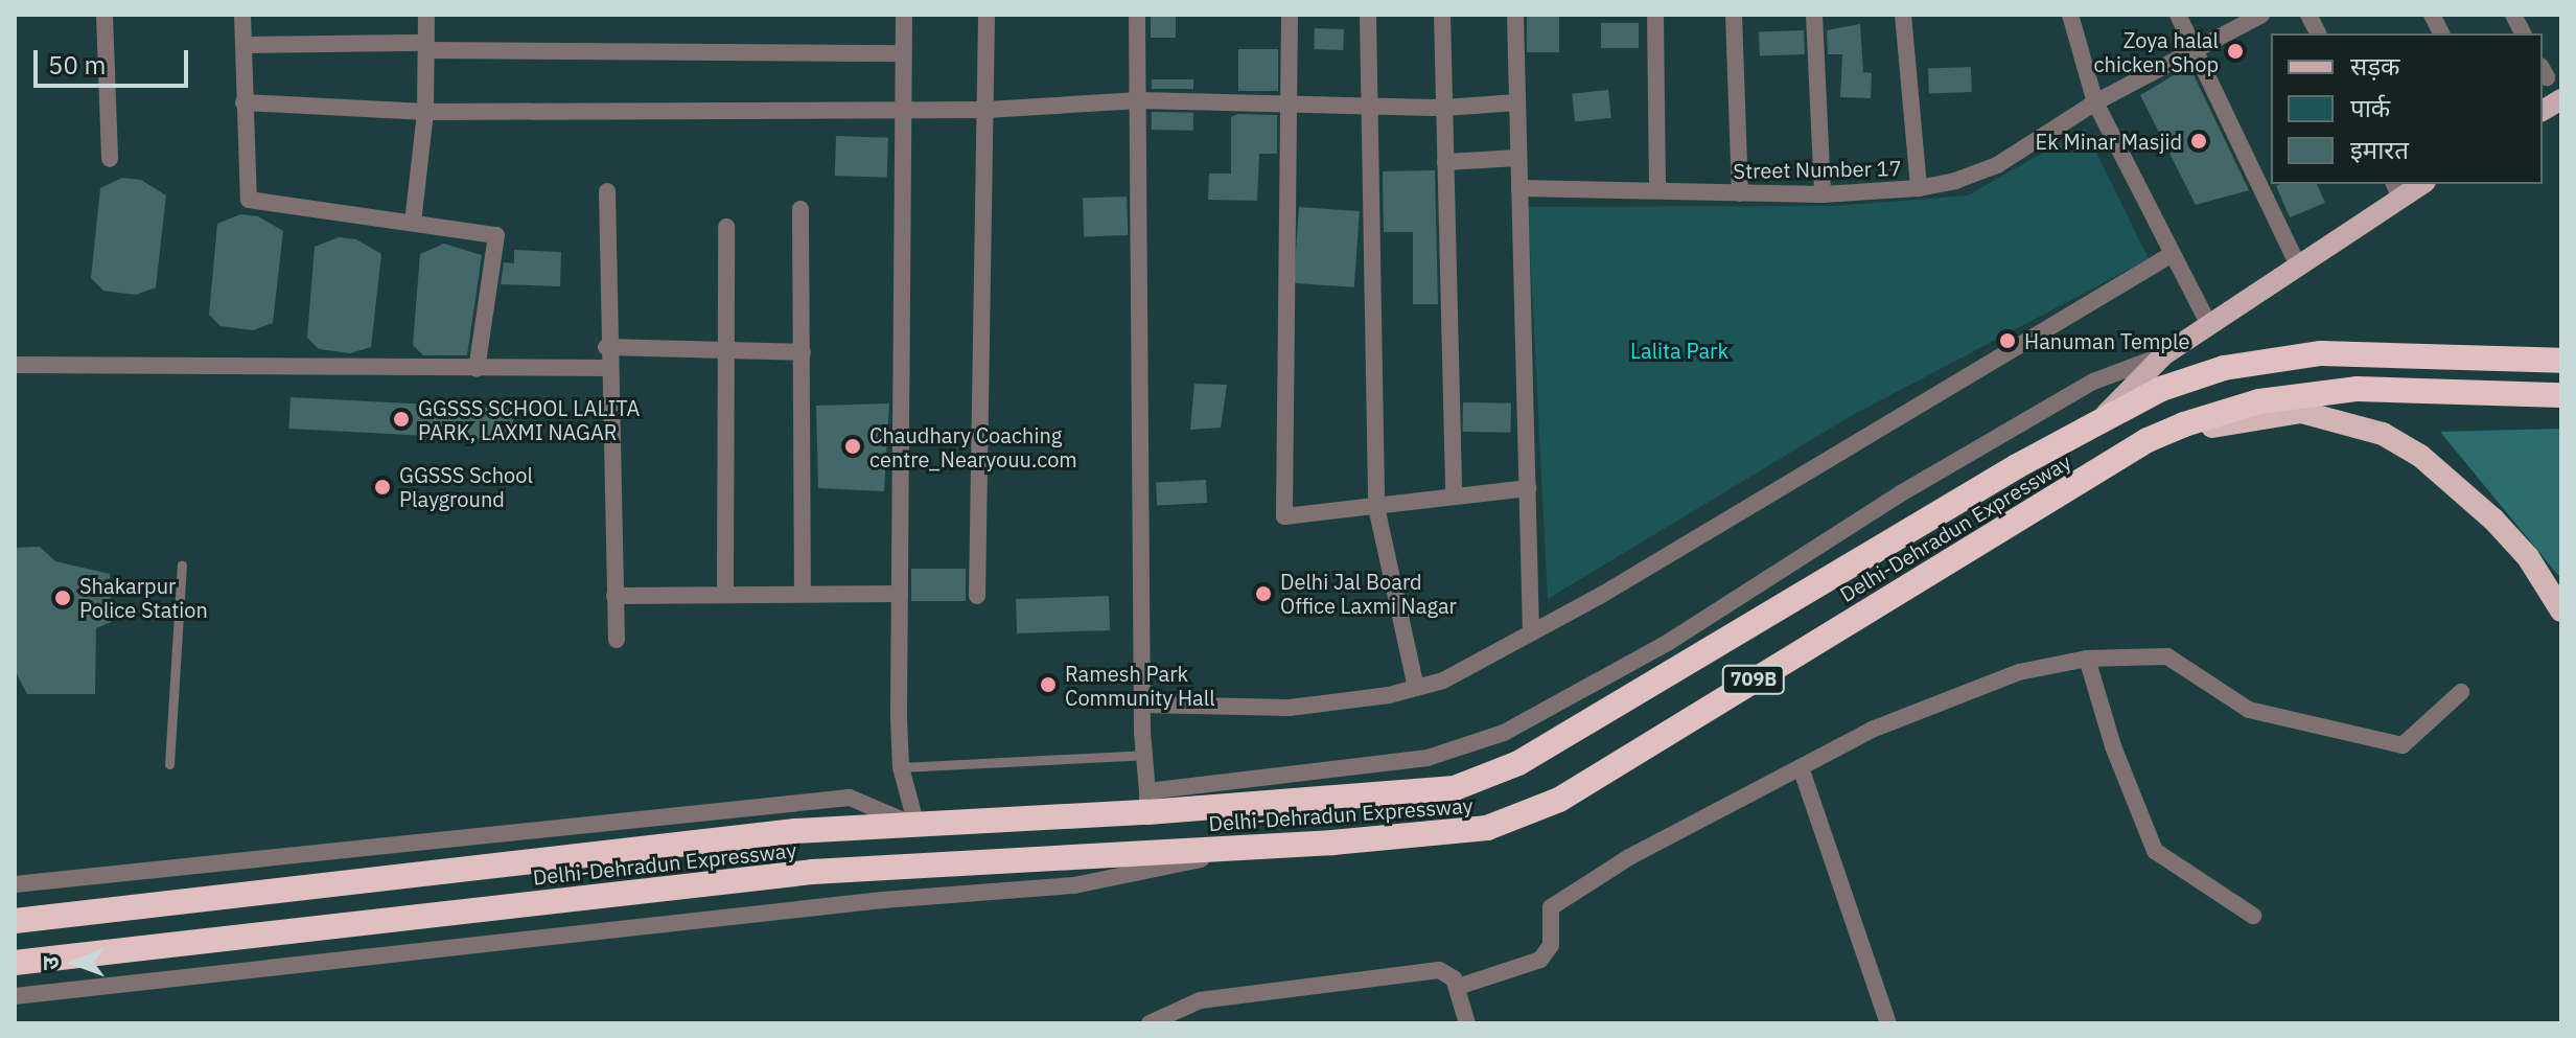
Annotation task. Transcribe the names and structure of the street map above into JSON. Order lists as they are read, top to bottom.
{
  "streets": {
    "highway": ["Delhi-Dehradun Expressway", "709B"],
    "street": ["Street Number 17"]
  },
  "parks": ["Lalita Park"],
  "places": [
    "Zoya halal chicken Shop",
    "Ek Minar Masjid",
    "Hanuman Temple",
    "GGSSS SCHOOL LALITA PARK, LAXMI NAGAR",
    "Chaudhary Coaching centre_Nearyouu.com",
    "GGSSS School Playground",
    "Delhi Jal Board Office Laxmi Nagar",
    "Shakarpur Police Station",
    "Ramesh Park Community Hall"
  ],
  "legend": ["सड़क", "पार्क", "इमारत"],
  "scale_bar": "50 m",
  "north": "left"
}
